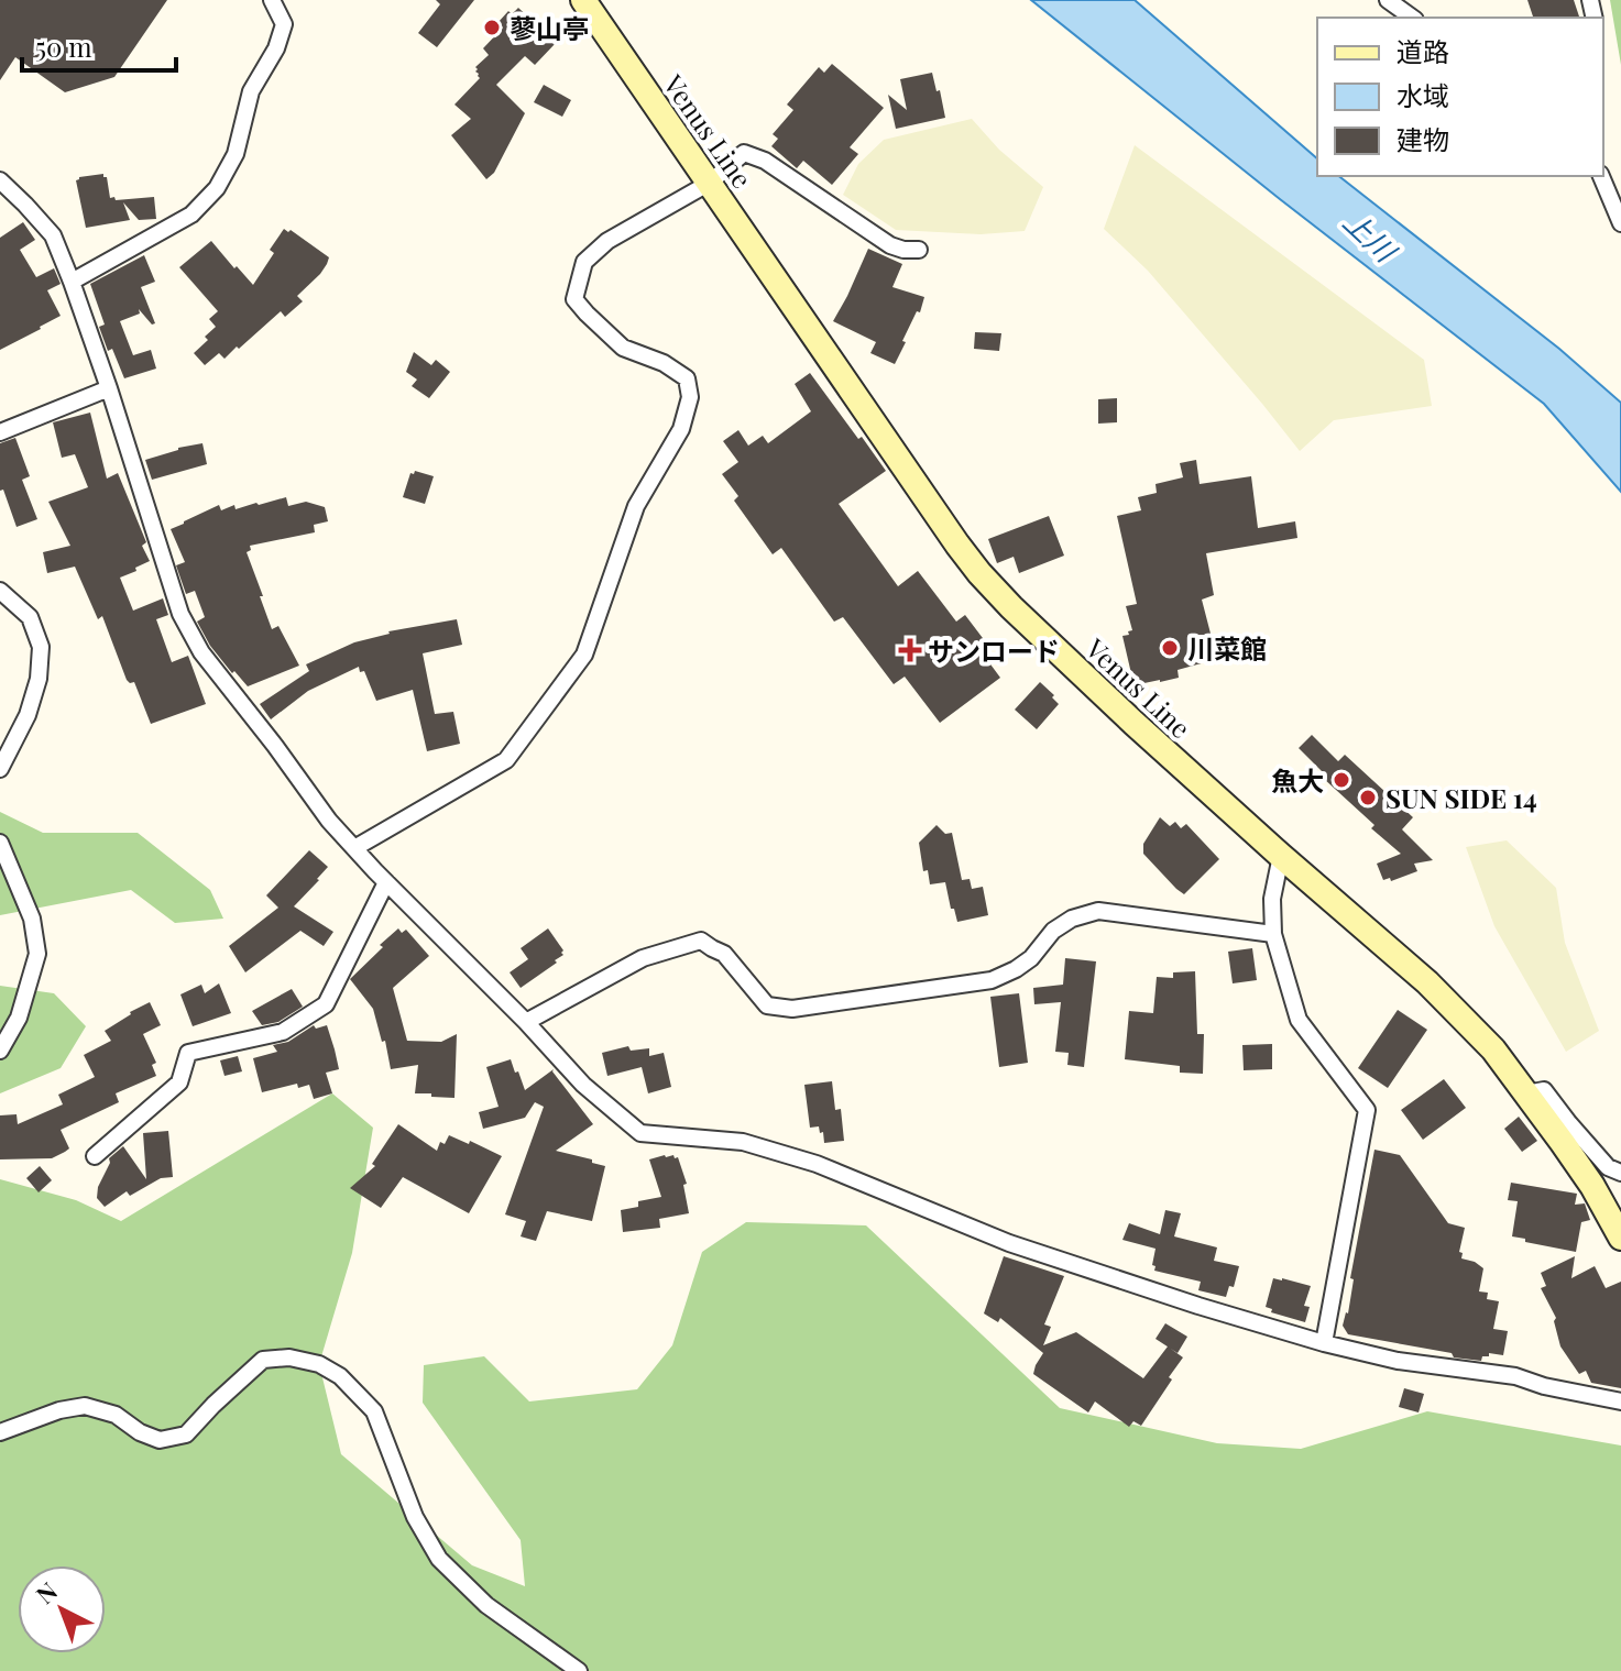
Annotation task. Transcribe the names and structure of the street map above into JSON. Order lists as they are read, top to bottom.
{
  "streets": {
    "main road": ["Venus Line"]
  },
  "water": ["上川"],
  "places": {
    "other": [
      "蓼山亭",
      "川菜館",
      "魚大",
      "SUN SIDE 14"
    ],
    "health": ["サンロード"]
  },
  "legend": ["道路", "水域", "建物"],
  "scale_bar": "50 m",
  "north": "top left"
}
